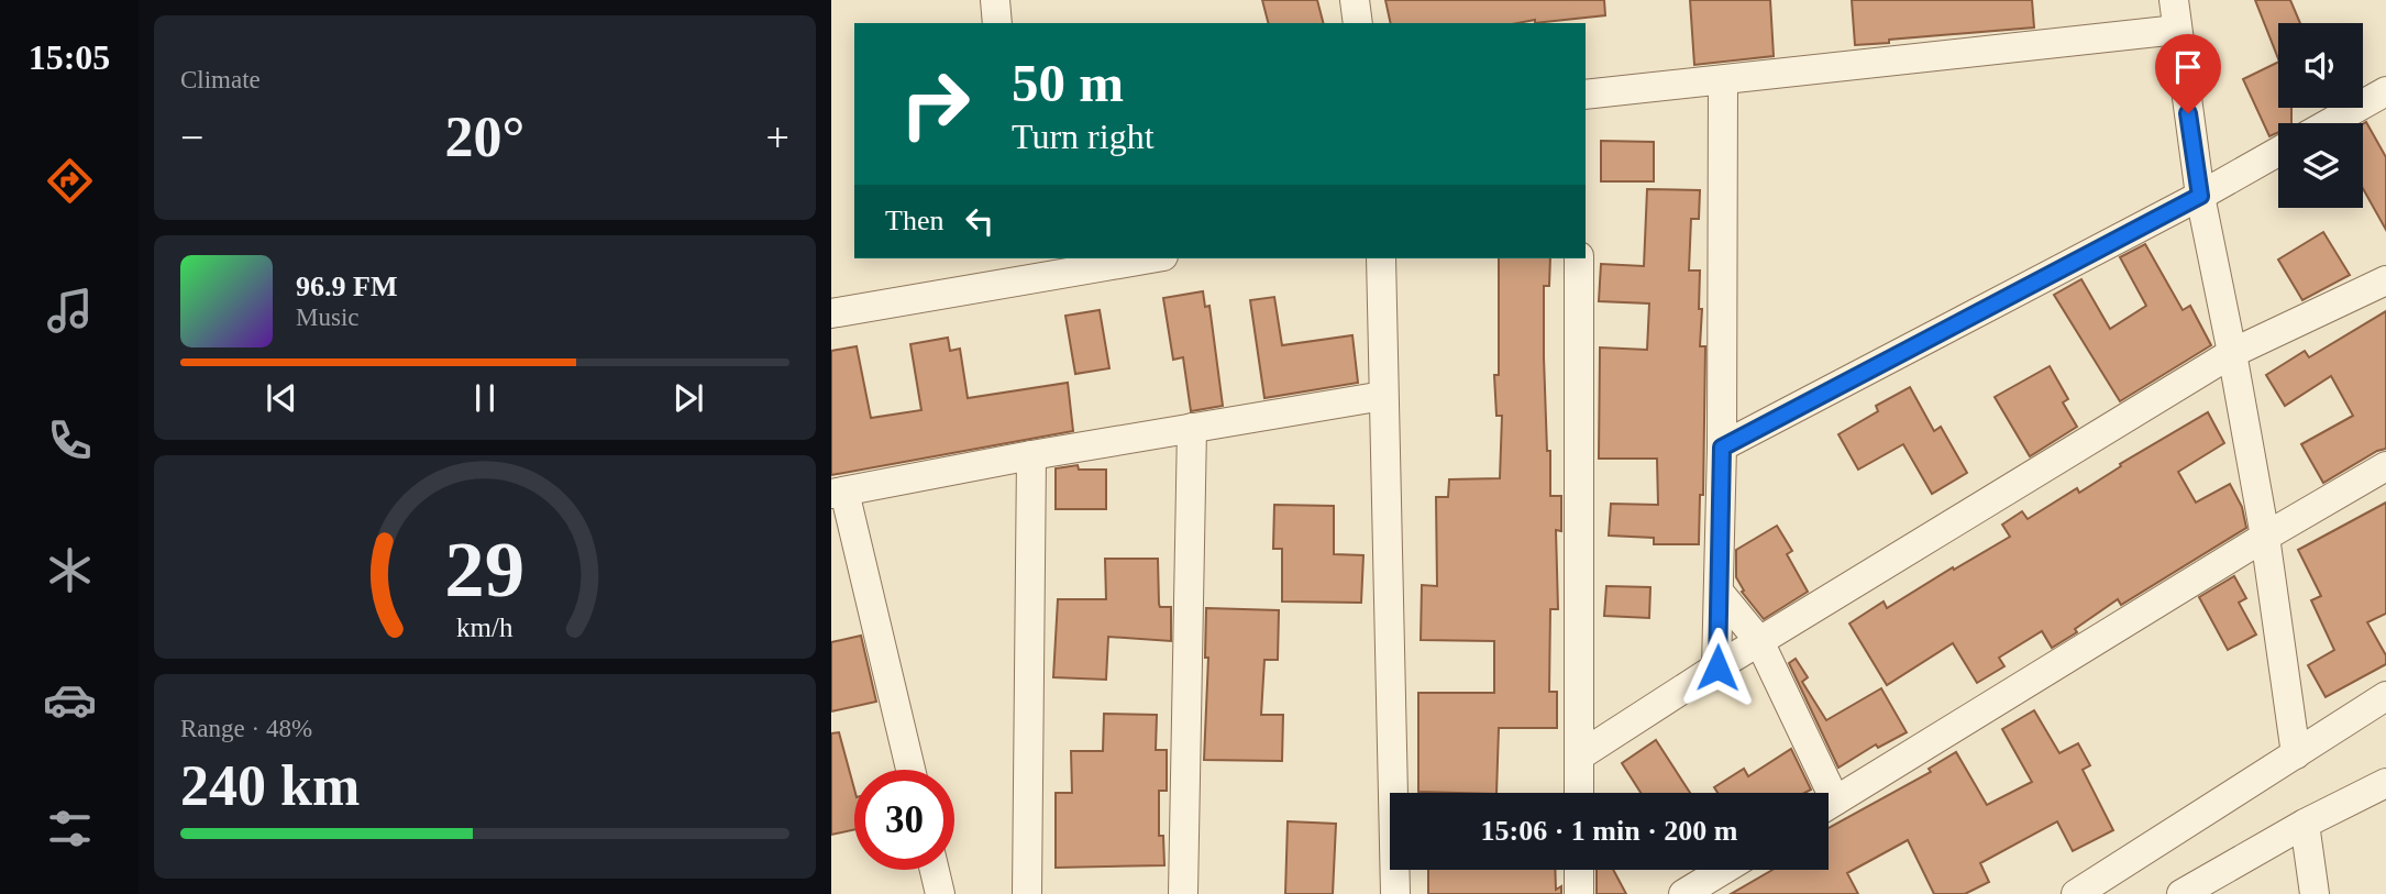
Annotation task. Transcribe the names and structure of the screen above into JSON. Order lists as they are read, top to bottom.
{
  "page": {
    "tabs": "15:05",
    "tile": [
      "Climate",
      ["Range · 48%", "240 km"]
    ],
    "turn": ["50 m", "Turn right"],
    "heat": ["−", "20°", "+"],
    "then": "Then",
    "song": ["96.9 FM", "Music"],
    "limit": "30",
    "trip": "15:06 · 1 min · 200 m",
    "gauge": ["29", "km/h"]
  }
}
